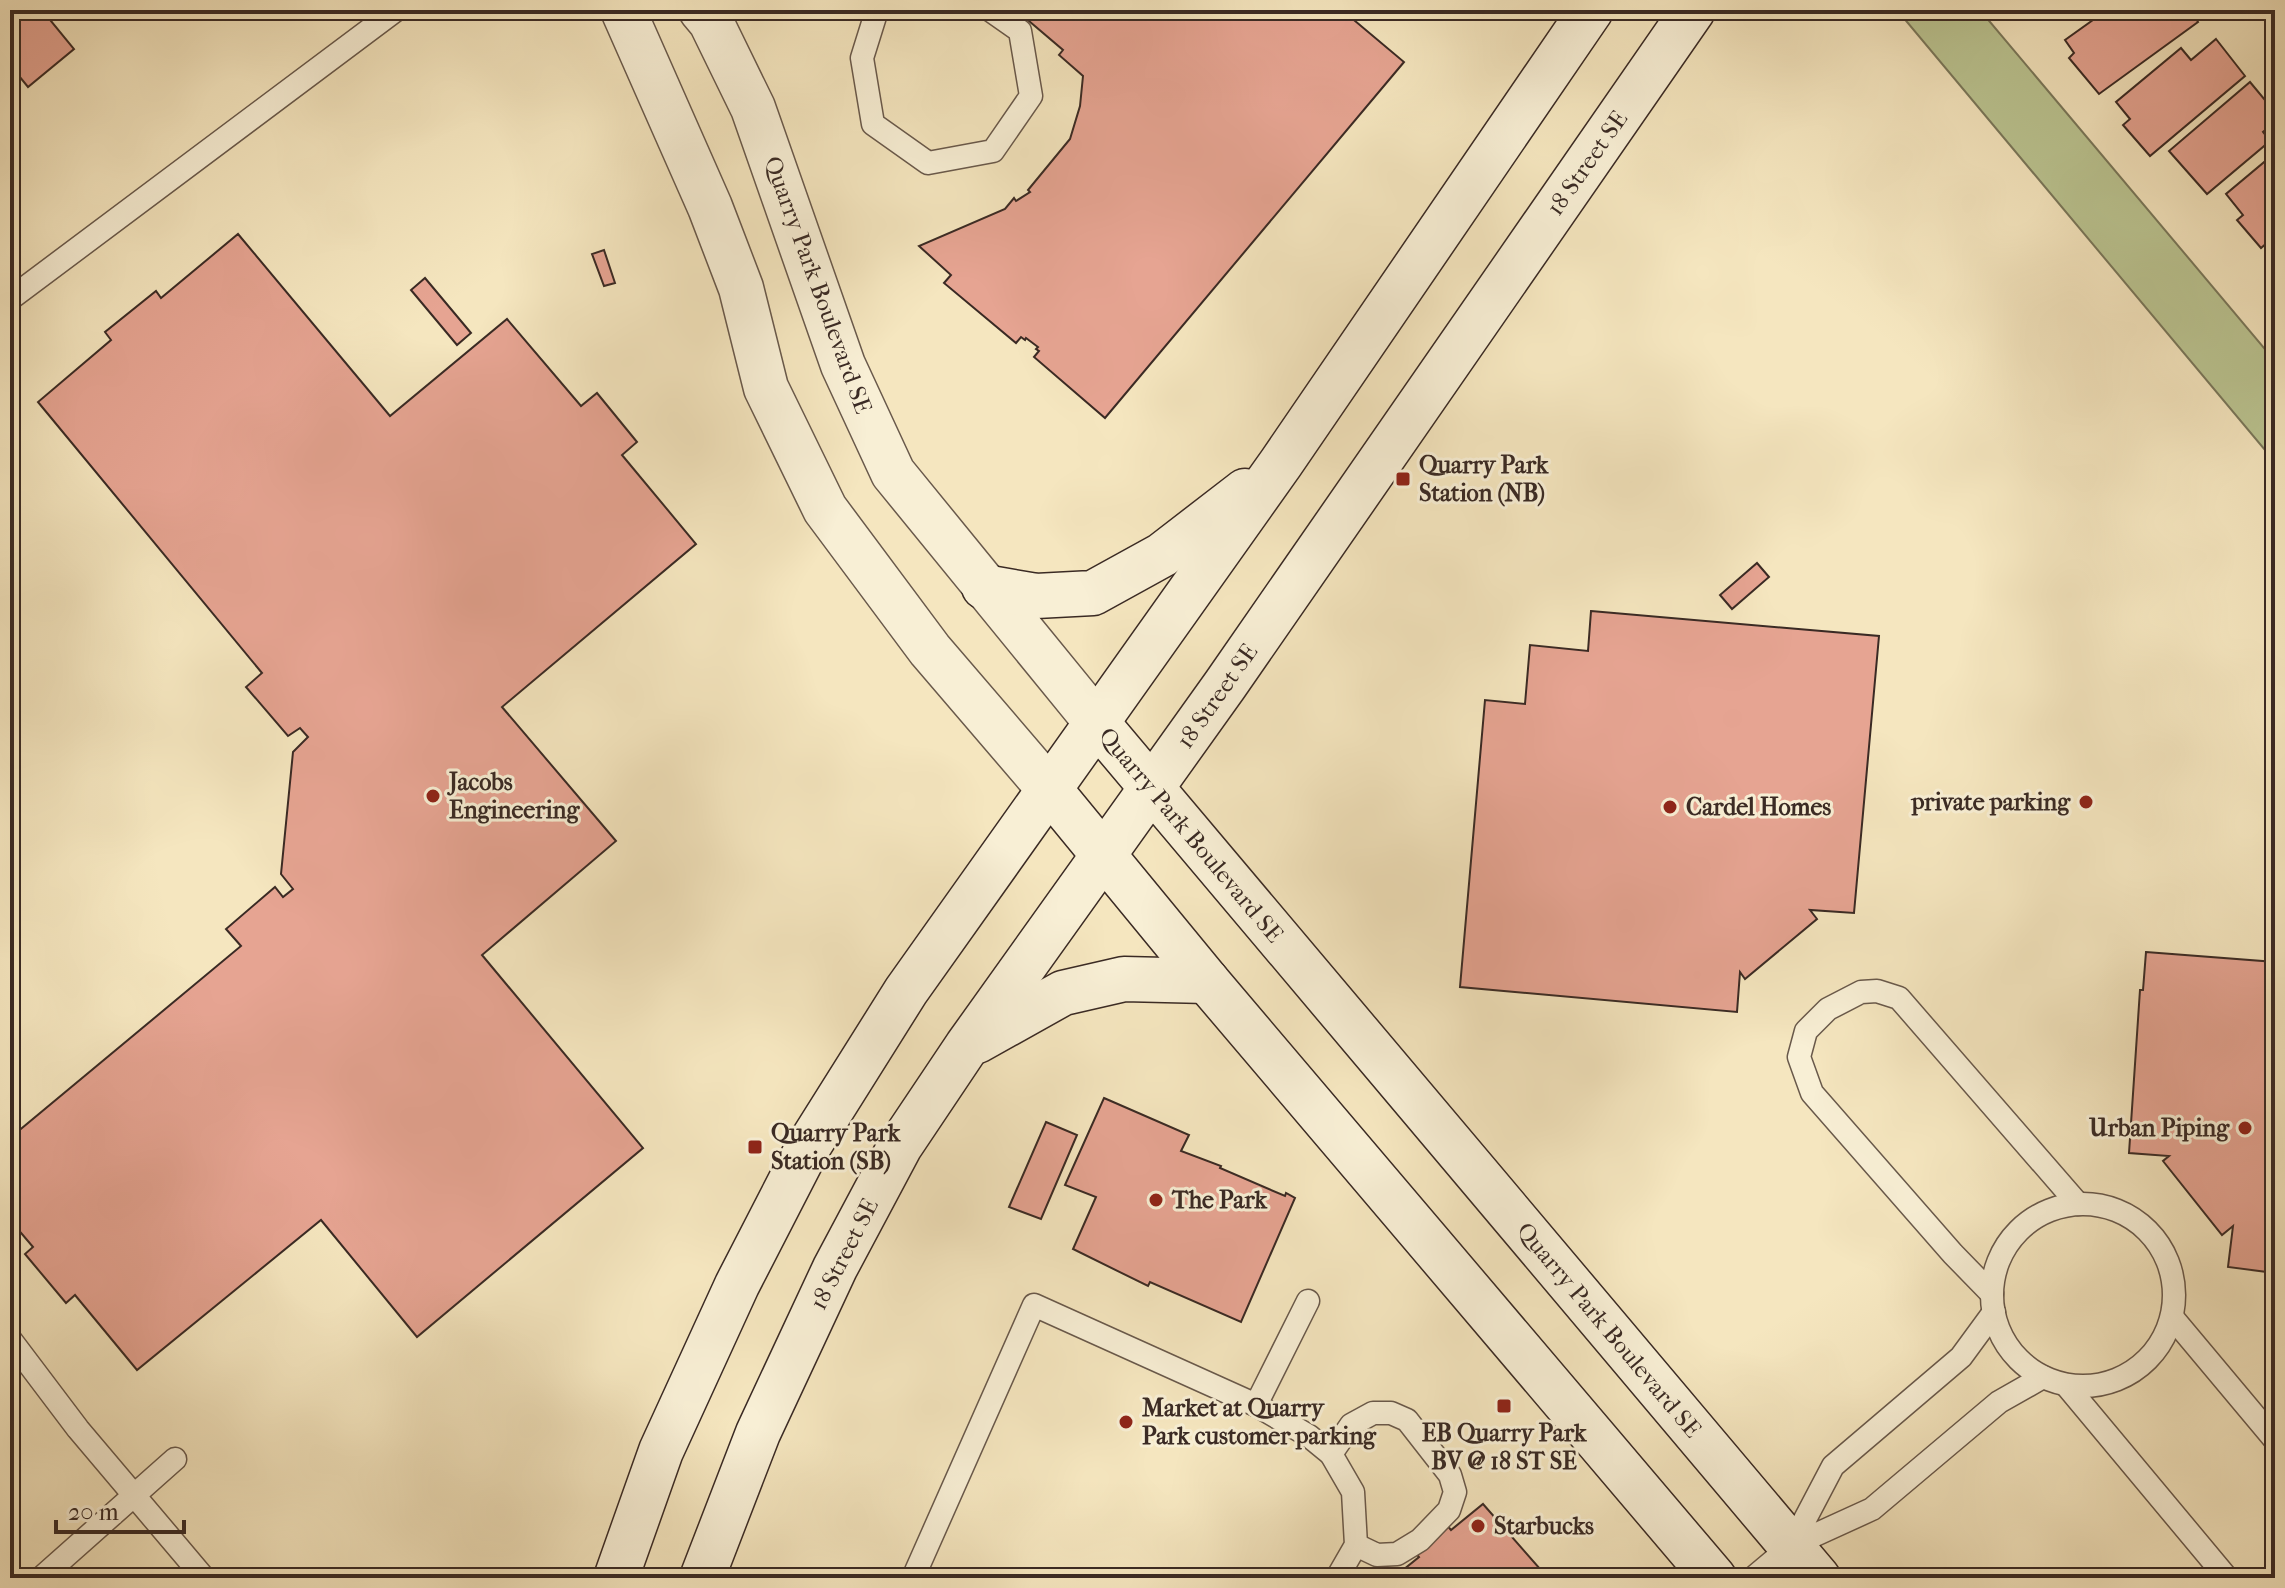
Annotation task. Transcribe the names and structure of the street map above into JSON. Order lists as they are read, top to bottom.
{
  "streets": {
    "main road": ["18 Street SE", "Quarry Park Boulevard SE"]
  },
  "crossings": [
    ["18 Street SE", "Quarry Park Boulevard SE"]
  ],
  "places": {
    "transit": ["Quarry Park Station (NB)", "Quarry Park Station (SB)", "EB Quarry Park BV @ 18 ST SE"],
    "other": [
      "Jacobs Engineering",
      "private parking",
      "Cardel Homes",
      "Urban Piping",
      "The Park",
      "Market at Quarry Park customer parking",
      "Starbucks"
    ]
  },
  "scale_bar": "20 m"
}
